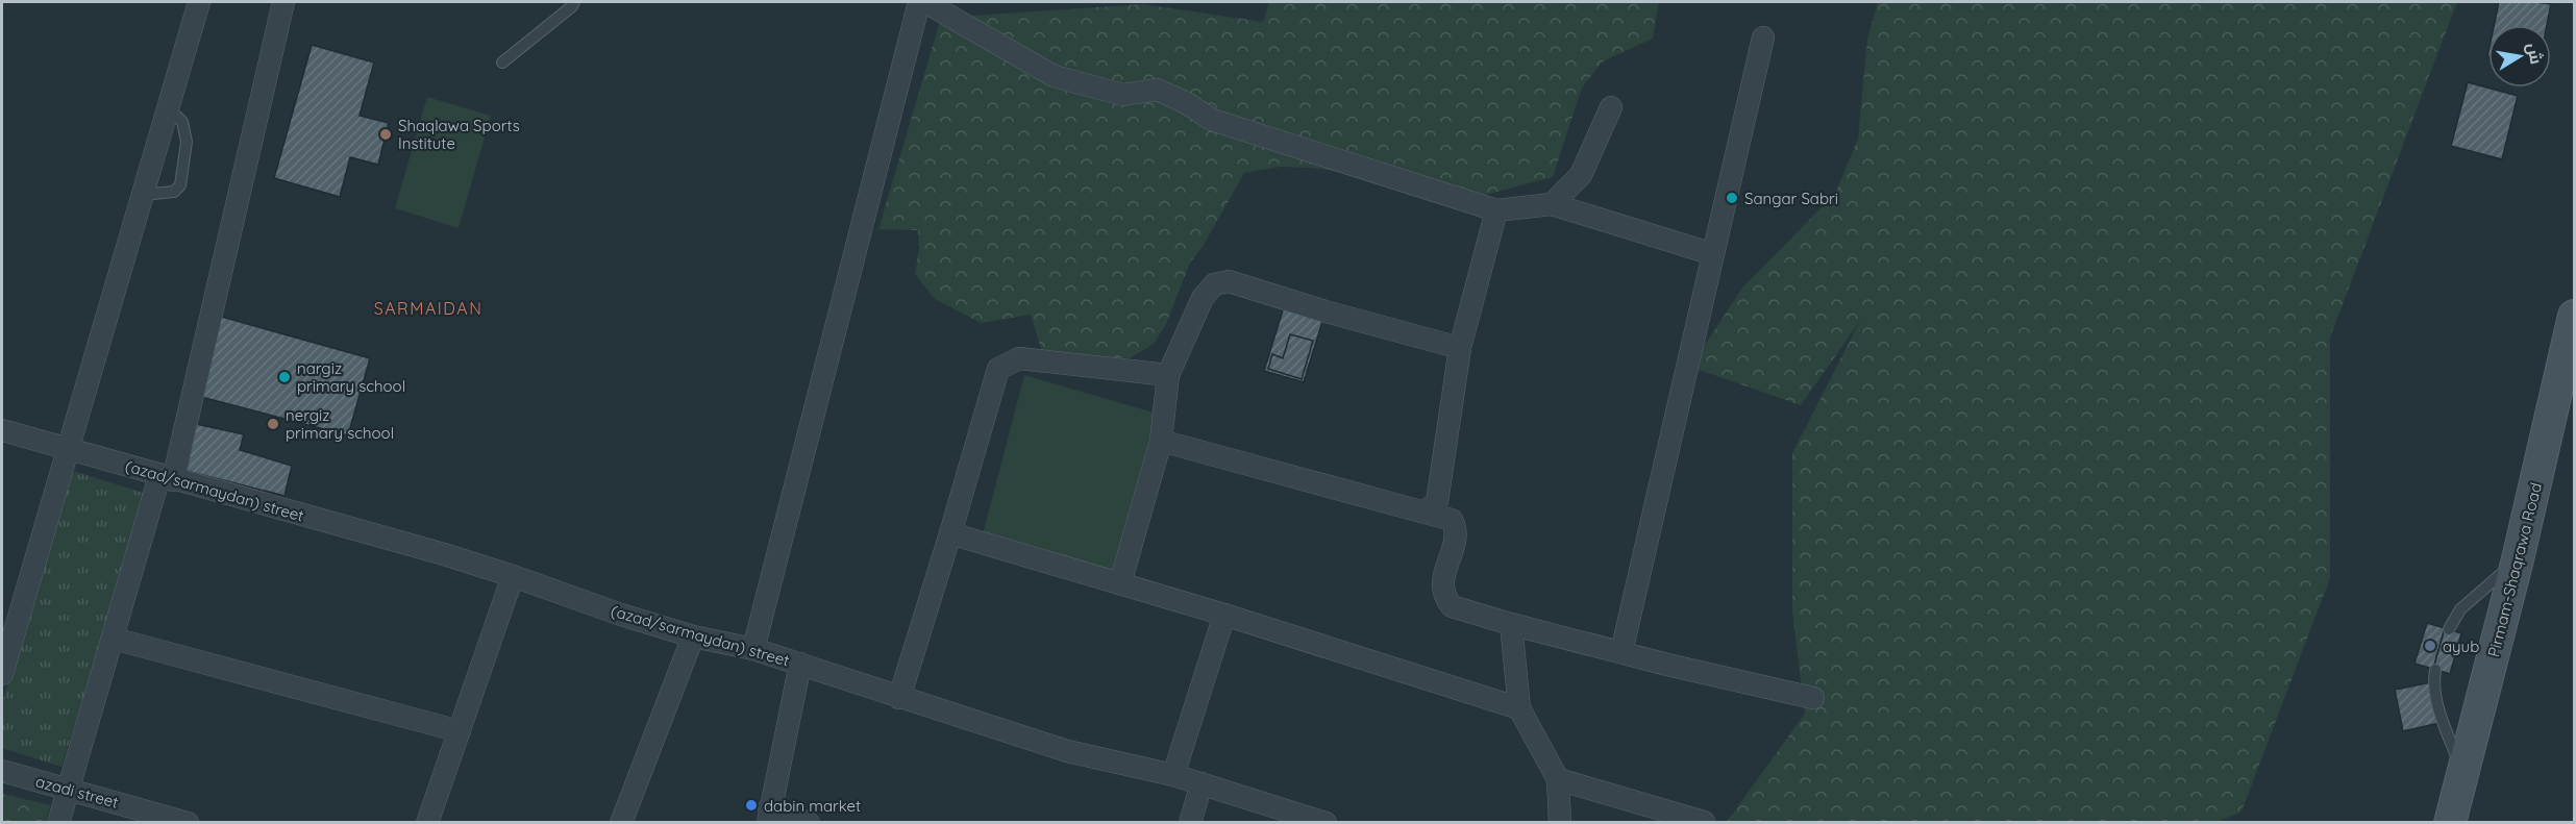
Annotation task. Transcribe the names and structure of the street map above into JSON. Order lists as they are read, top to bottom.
{
  "streets": {
    "main road": ["Pirmam-Shaqrawa Road"],
    "street": ["(azad/sarmaydan) street", "azadi street"]
  },
  "districts": ["SARMAIDAN"],
  "places": [
    "Shaqlawa Sports Institute",
    "Sangar Sabri",
    "nargiz primary school",
    "nergiz primary school",
    "ayub",
    "dabin market"
  ],
  "north": "right"
}
